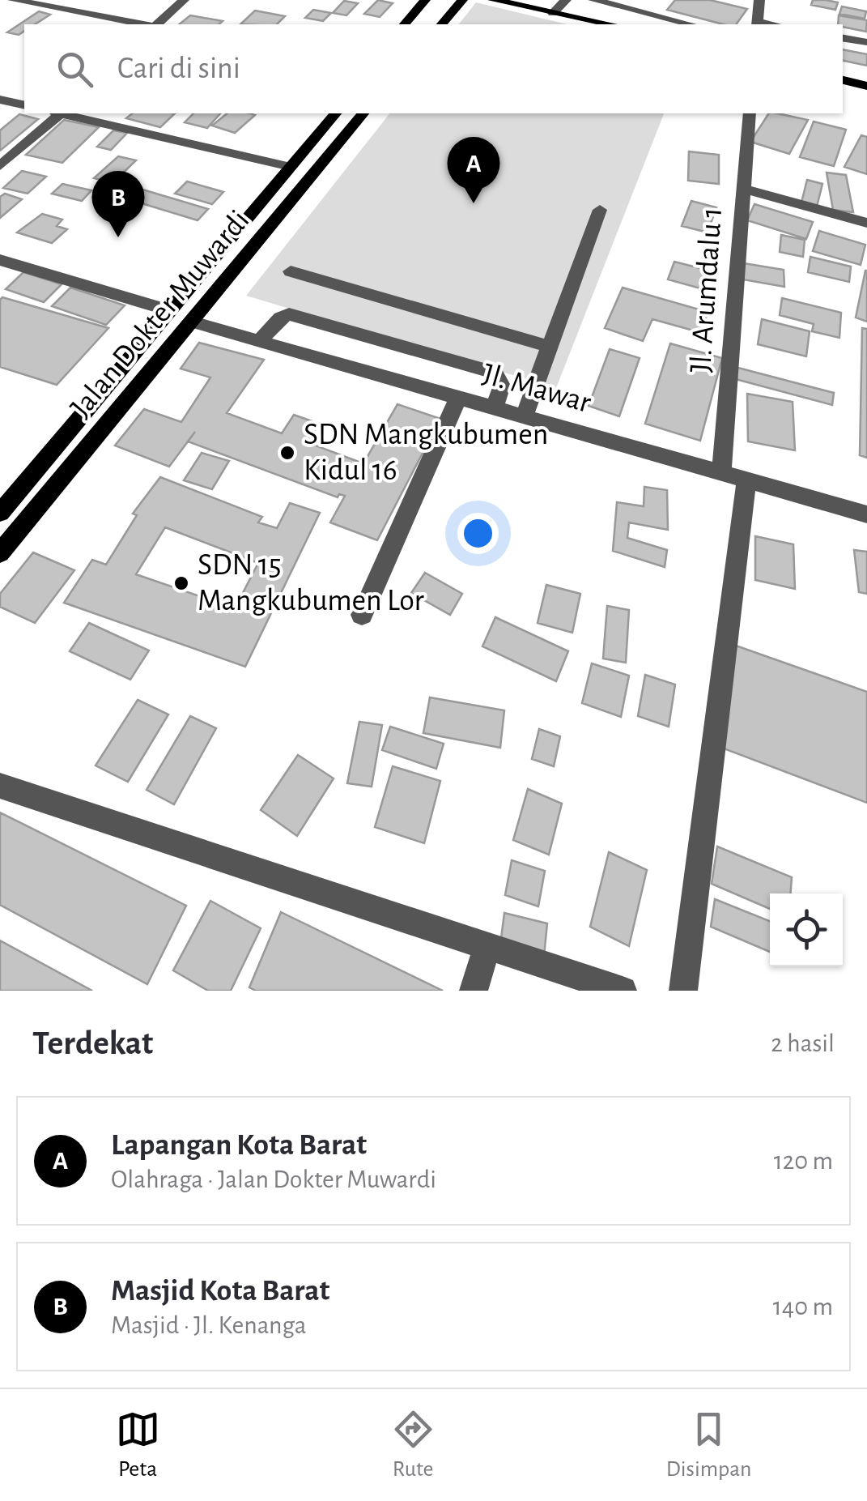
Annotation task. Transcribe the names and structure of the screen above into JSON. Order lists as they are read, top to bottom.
{
  "streets": {
    "main road": ["Jalan Dokter Muwardi"],
    "street": ["Jl. Arumdalu 1", "Jl. Mawar"]
  },
  "crossings": [
    ["Jl. Arumdalu 1", "Jl. Mawar"],
    ["Jalan Dokter Muwardi", "Jl. Mawar"]
  ],
  "places": ["SDN Mangkubumen Kidul 16", "SDN 15 Mangkubumen Lor"],
  "page": {
    "search": "Cari di sini",
    "pins": ["A", "B"],
    "heading": ["Terdekat", "2 hasil"],
    "list": [
      {
        "mark": "A",
        "name": "Lapangan Kota Barat",
        "note": "Olahraga · Jalan Dokter Muwardi",
        "value": "120 m"
      },
      {
        "mark": "B",
        "name": "Masjid Kota Barat",
        "note": "Masjid · Jl. Kenanga",
        "value": "140 m"
      }
    ],
    "nav": ["Peta", "Rute", "Disimpan"]
  }
}
